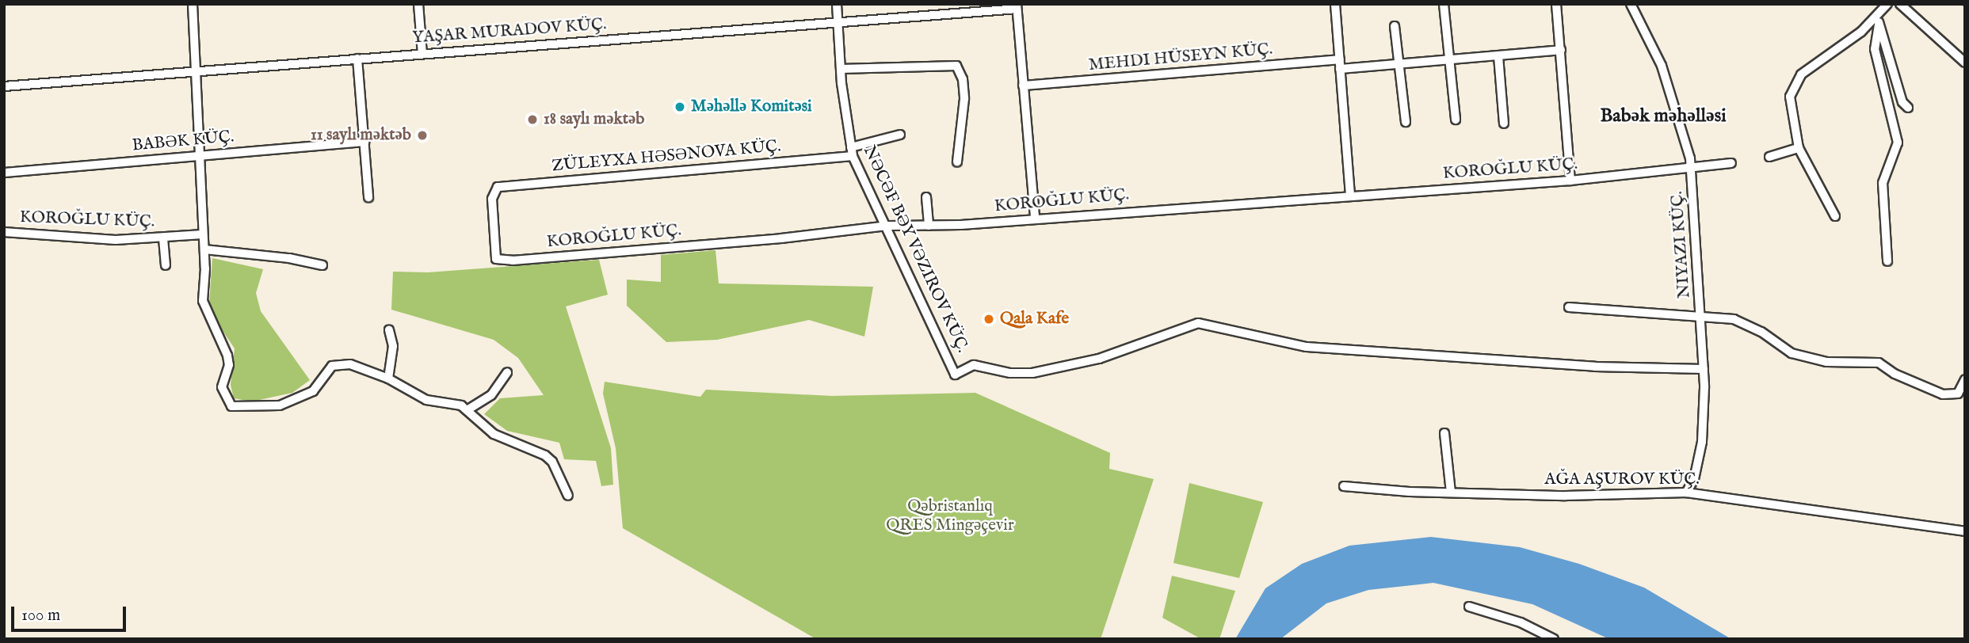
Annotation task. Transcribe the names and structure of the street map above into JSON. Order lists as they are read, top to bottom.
{
  "streets": {
    "street": [
      "YAŞAR MURADOV KÜÇ.",
      "MEHDI HÜSEYN KÜÇ.",
      "BABƏK KÜÇ.",
      "ZÜLEYXA HƏSƏNOVA KÜÇ.",
      "KOROĞLU KÜÇ.",
      "NIYAZI KÜÇ.",
      "NƏCƏF BƏY VƏZIROV KÜÇ.",
      "AĞA AŞUROV KÜÇ."
    ]
  },
  "crossings": [
    ["YAŞAR MURADOV KÜÇ.", "NƏCƏF BƏY VƏZIROV KÜÇ."],
    ["ZÜLEYXA HƏSƏNOVA KÜÇ.", "KOROĞLU KÜÇ."],
    ["ZÜLEYXA HƏSƏNOVA KÜÇ.", "NƏCƏF BƏY VƏZIROV KÜÇ."],
    ["KOROĞLU KÜÇ.", "NIYAZI KÜÇ."],
    ["KOROĞLU KÜÇ.", "NƏCƏF BƏY VƏZIROV KÜÇ."],
    ["NIYAZI KÜÇ.", "NƏCƏF BƏY VƏZIROV KÜÇ."],
    ["NIYAZI KÜÇ.", "AĞA AŞUROV KÜÇ."]
  ],
  "districts": ["Babək məhəlləsi"],
  "parks": ["Qəbristanlıq QRES Mingəçevir"],
  "places": [
    "Məhəllə Komitəsi",
    "18 saylı məktəb",
    "11 saylı məktəb",
    "Qala Kafe"
  ],
  "scale_bar": "100 m"
}
